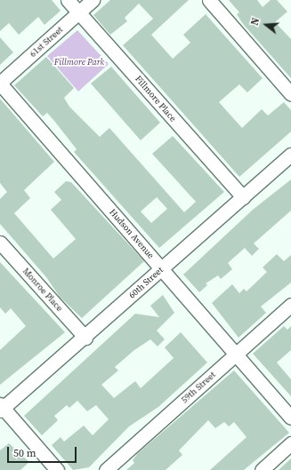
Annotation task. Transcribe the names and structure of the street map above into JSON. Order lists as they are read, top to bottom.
{
  "streets": {
    "street": [
      "61st Street",
      "Fillmore Place",
      "Hudson Avenue",
      "60th Street",
      "Monroe Place",
      "59th Street"
    ]
  },
  "crossings": [
    ["61st Street", "Fillmore Place"],
    ["61st Street", "Hudson Avenue"],
    ["Fillmore Place", "60th Street"],
    ["Hudson Avenue", "60th Street"],
    ["Hudson Avenue", "59th Street"],
    ["60th Street", "Monroe Place"]
  ],
  "parks": ["Fillmore Park"],
  "scale_bar": "50 m",
  "north": "left"
}
